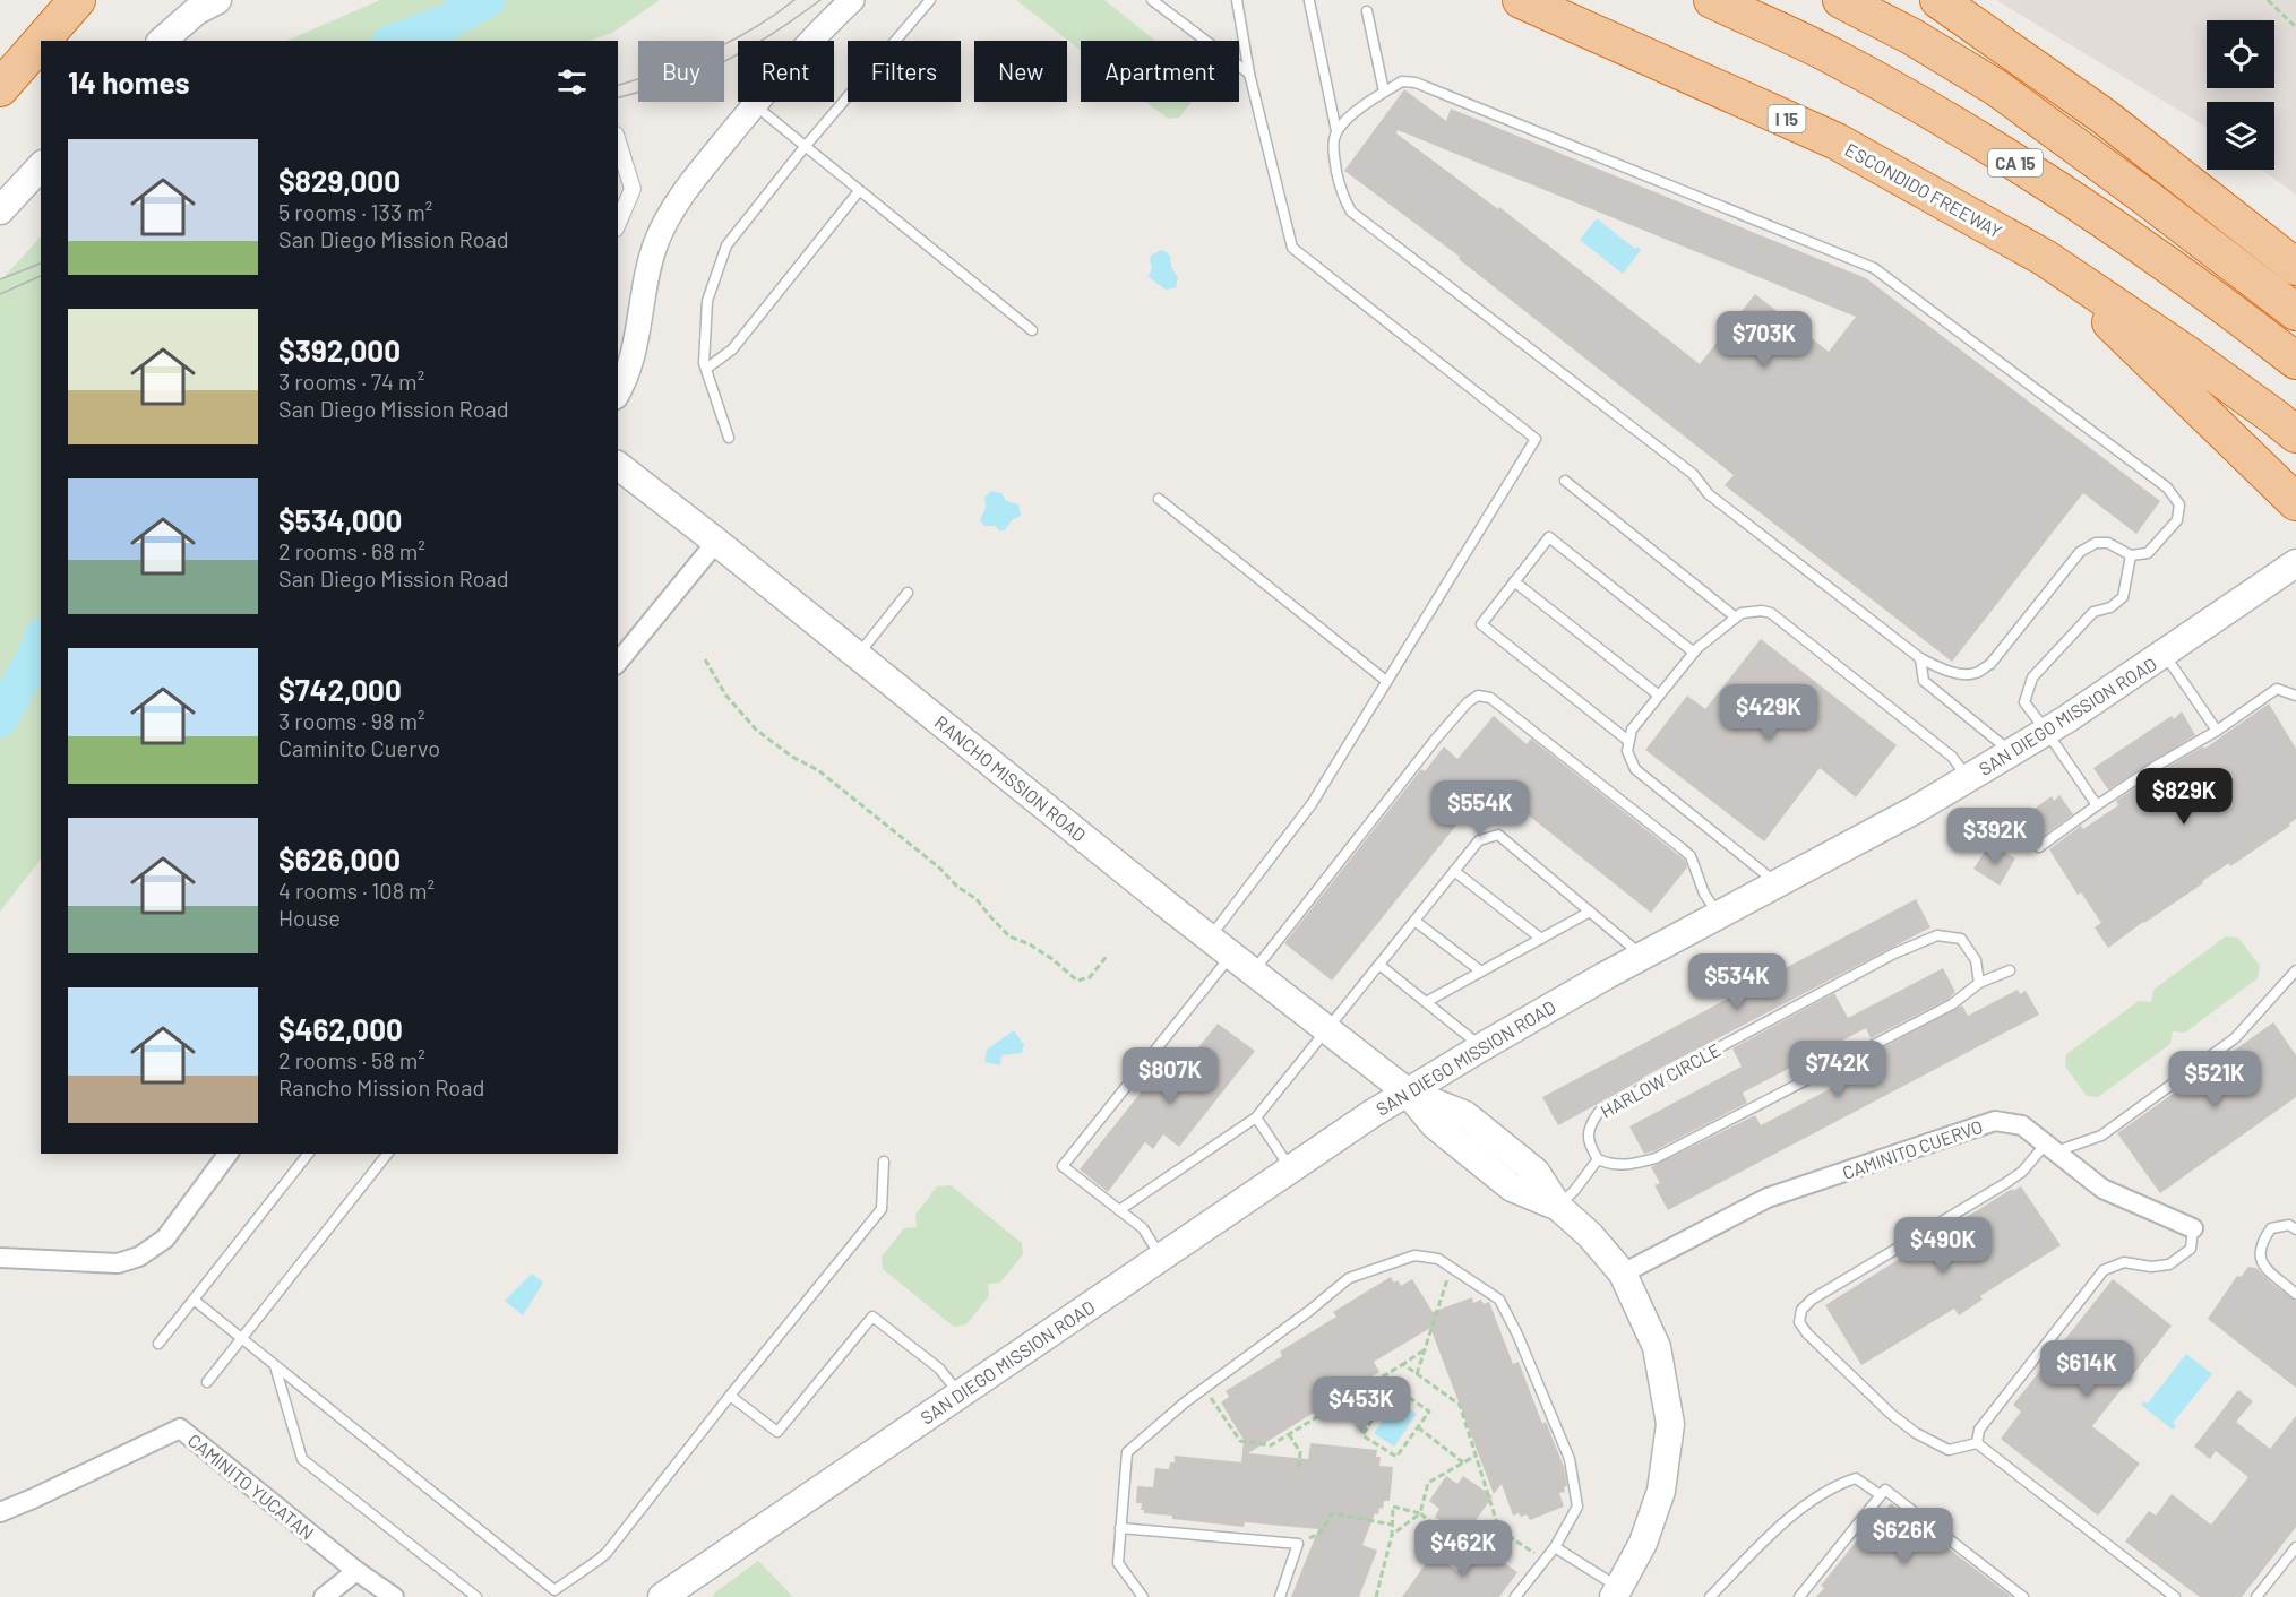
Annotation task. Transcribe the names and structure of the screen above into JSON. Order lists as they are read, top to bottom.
{
  "streets": {
    "highway": ["I 15", "CA 15", "ESCONDIDO FREEWAY"],
    "main road": ["SAN DIEGO MISSION ROAD", "RANCHO MISSION ROAD"],
    "street": ["CAMINITO CUERVO", "CAMINITO YUCATAN"],
    "lane": ["HARLOW CIRCLE"]
  },
  "crossings": [
    ["SAN DIEGO MISSION ROAD", "RANCHO MISSION ROAD"],
    ["RANCHO MISSION ROAD", "CAMINITO CUERVO"]
  ],
  "page": {
    "chip": [
      "Buy",
      "Rent",
      "Filters",
      "New",
      "Apartment"
    ],
    "heading": "14 homes",
    "list": [
      {
        "name": "$829,000",
        "note": "5 rooms · 133 m² · San Diego Mission Road"
      },
      {
        "name": "$392,000",
        "note": "3 rooms · 74 m² · San Diego Mission Road"
      },
      {
        "name": "$534,000",
        "note": "2 rooms · 68 m² · San Diego Mission Road"
      },
      {
        "name": "$742,000",
        "note": "3 rooms · 98 m² · Caminito Cuervo"
      },
      {
        "name": "$626,000",
        "note": "4 rooms · 108 m² · House"
      },
      {
        "name": "$462,000",
        "note": "2 rooms · 58 m² · Rancho Mission Road"
      }
    ],
    "price": [
      "$703K",
      "$429K",
      "$829K",
      "$554K",
      "$392K",
      "$534K",
      "$742K",
      "$807K",
      "$521K",
      "$490K",
      "$614K",
      "$453K",
      "$626K",
      "$462K"
    ]
  }
}
